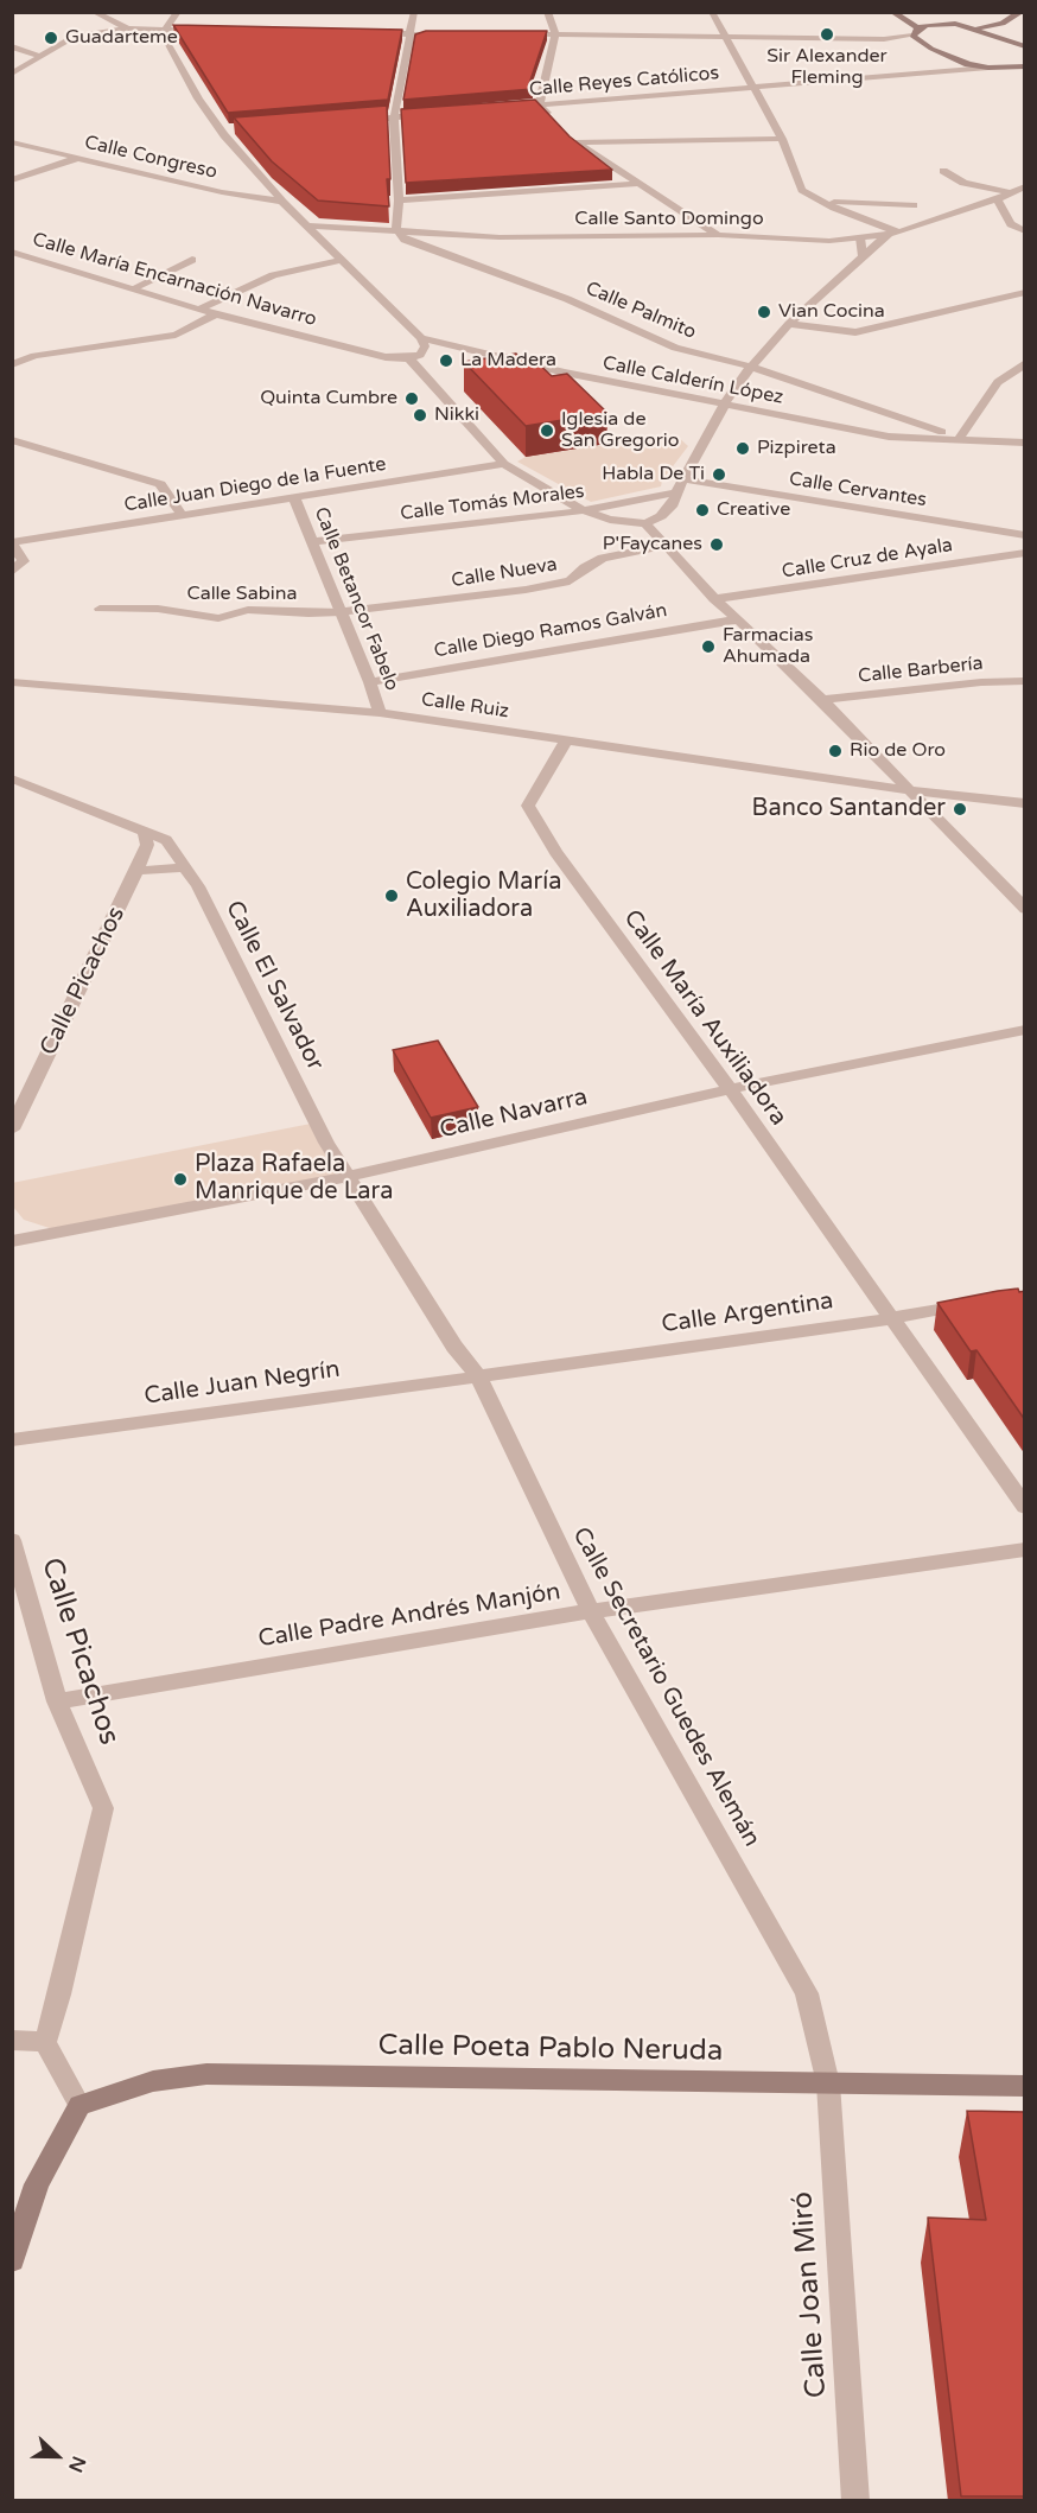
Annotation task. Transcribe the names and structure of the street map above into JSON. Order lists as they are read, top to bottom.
{
  "streets": {
    "street": [
      "Calle Reyes Católicos",
      "Calle Congreso",
      "Calle Santo Domingo",
      "Calle María Encarnación Navarro",
      "Calle Palmito",
      "Calle Calderín López",
      "Calle Juan Diego de la Fuente",
      "Calle Cervantes",
      "Calle Tomás Morales",
      "Calle Cruz de Ayala",
      "Calle Nueva",
      "Calle Sabina",
      "Calle Betancor Fabelo",
      "Calle Diego Ramos Galván",
      "Calle Barbería",
      "Calle Ruiz",
      "Calle Picachos",
      "Calle El Salvador",
      "Calle María Auxiliadora",
      "Calle Navarra",
      "Calle Argentina",
      "Calle Juan Negrín",
      "Calle Padre Andrés Manjón",
      "Calle Secretario Guedes Alemán",
      "Calle Poeta Pablo Neruda",
      "Calle Joan Miró"
    ]
  },
  "crossings": [
    ["Calle Santo Domingo", "Calle Palmito"],
    ["Calle Palmito", "Calle Calderín López"],
    ["Calle Juan Diego de la Fuente", "Calle Betancor Fabelo"],
    ["Calle Tomás Morales", "Calle Betancor Fabelo"],
    ["Calle Nueva", "Calle Sabina"],
    ["Calle Nueva", "Calle Betancor Fabelo"],
    ["Calle Sabina", "Calle Betancor Fabelo"],
    ["Calle Betancor Fabelo", "Calle Diego Ramos Galván"],
    ["Calle Betancor Fabelo", "Calle Ruiz"],
    ["Calle Ruiz", "Calle María Auxiliadora"],
    ["Calle Picachos", "Calle El Salvador"],
    ["Calle Picachos", "Calle Padre Andrés Manjón"],
    ["Calle El Salvador", "Calle Navarra"],
    ["Calle El Salvador", "Calle Secretario Guedes Alemán"],
    ["Calle María Auxiliadora", "Calle Navarra"],
    ["Calle María Auxiliadora", "Calle Argentina"],
    ["Calle Navarra", "Calle Secretario Guedes Alemán"],
    ["Calle Argentina", "Calle Juan Negrín"],
    ["Calle Argentina", "Calle Secretario Guedes Alemán"],
    ["Calle Juan Negrín", "Calle Secretario Guedes Alemán"],
    ["Calle Padre Andrés Manjón", "Calle Secretario Guedes Alemán"],
    ["Calle Secretario Guedes Alemán", "Calle Poeta Pablo Neruda"],
    ["Calle Secretario Guedes Alemán", "Calle Joan Miró"],
    ["Calle Poeta Pablo Neruda", "Calle Joan Miró"]
  ],
  "places": [
    "Sir Alexander Fleming",
    "Guadarteme",
    "Vian Cocina",
    "La Madera",
    "Quinta Cumbre",
    "Nikki",
    "Iglesia de San Gregorio",
    "Pizpireta",
    "Habla De Ti",
    "Creative",
    "P'Faycanes",
    "Farmacias Ahumada",
    "Rio de Oro",
    "Banco Santander",
    "Colegio María Auxiliadora",
    "Plaza Rafaela Manrique de Lara"
  ],
  "north": "right"
}
